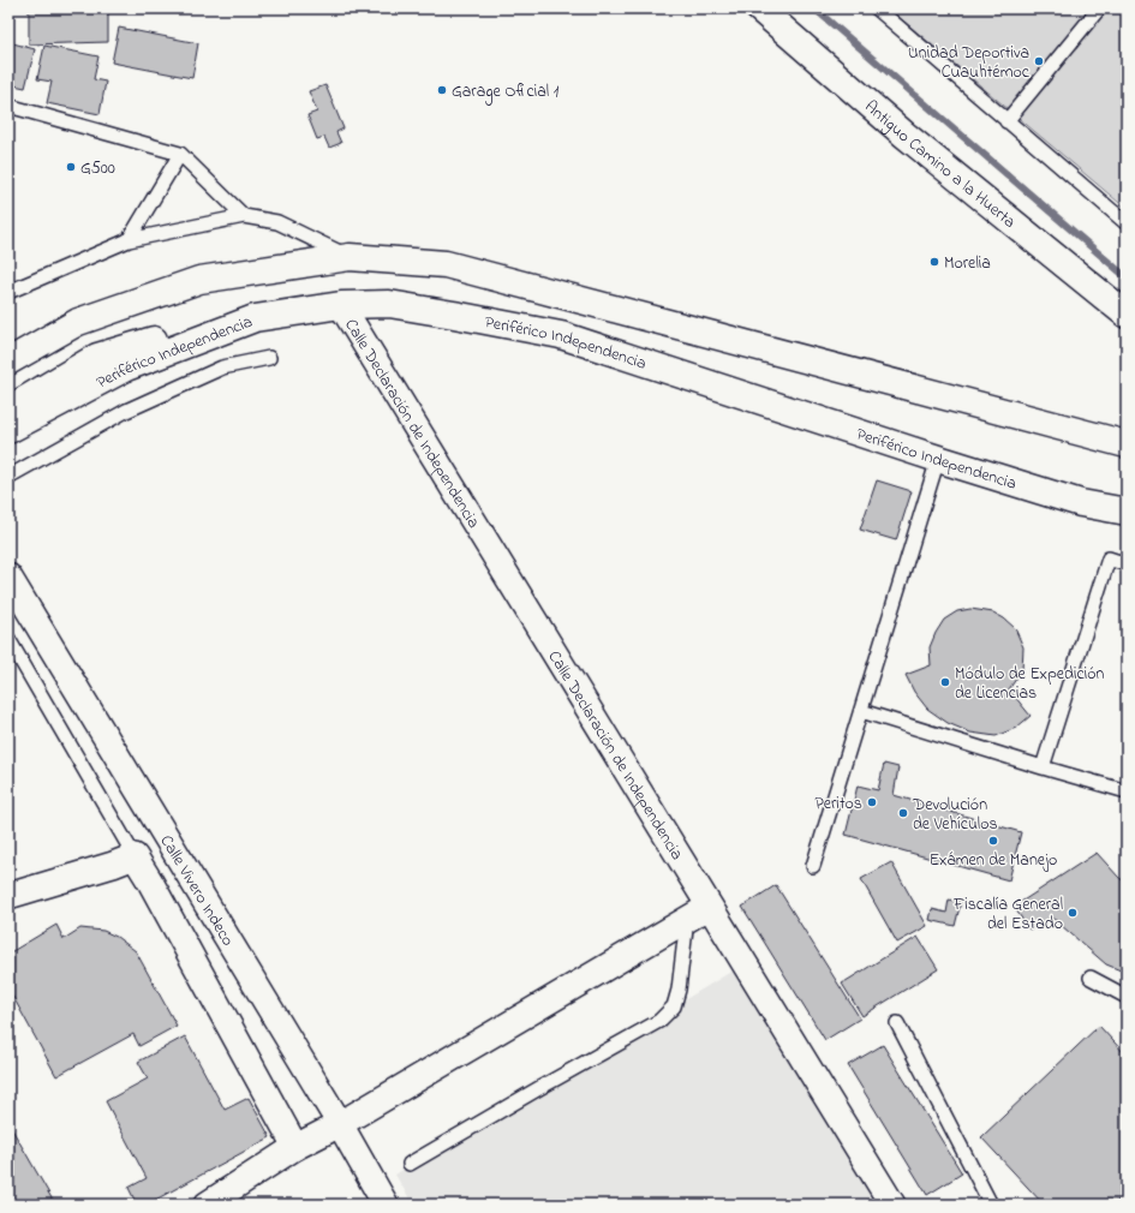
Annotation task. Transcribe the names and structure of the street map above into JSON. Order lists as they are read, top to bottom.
{
  "streets": {
    "main road": ["Antiguo Camino a la Huerta", "Periférico Independencia"],
    "street": ["Calle Declaración de Independencia", "Calle Vivero Indeco"]
  },
  "crossings": [
    ["Periférico Independencia", "Calle Declaración de Independencia"]
  ],
  "places": [
    "Unidad Deportiva Cuauhtémoc",
    "Garage Oficial 1",
    "G500",
    "Morelia",
    "Módulo de Expedición de Licencias",
    "Peritos",
    "Devolución de Vehículos",
    "Exámen de Manejo",
    "Fiscalía General del Estado"
  ]
}
